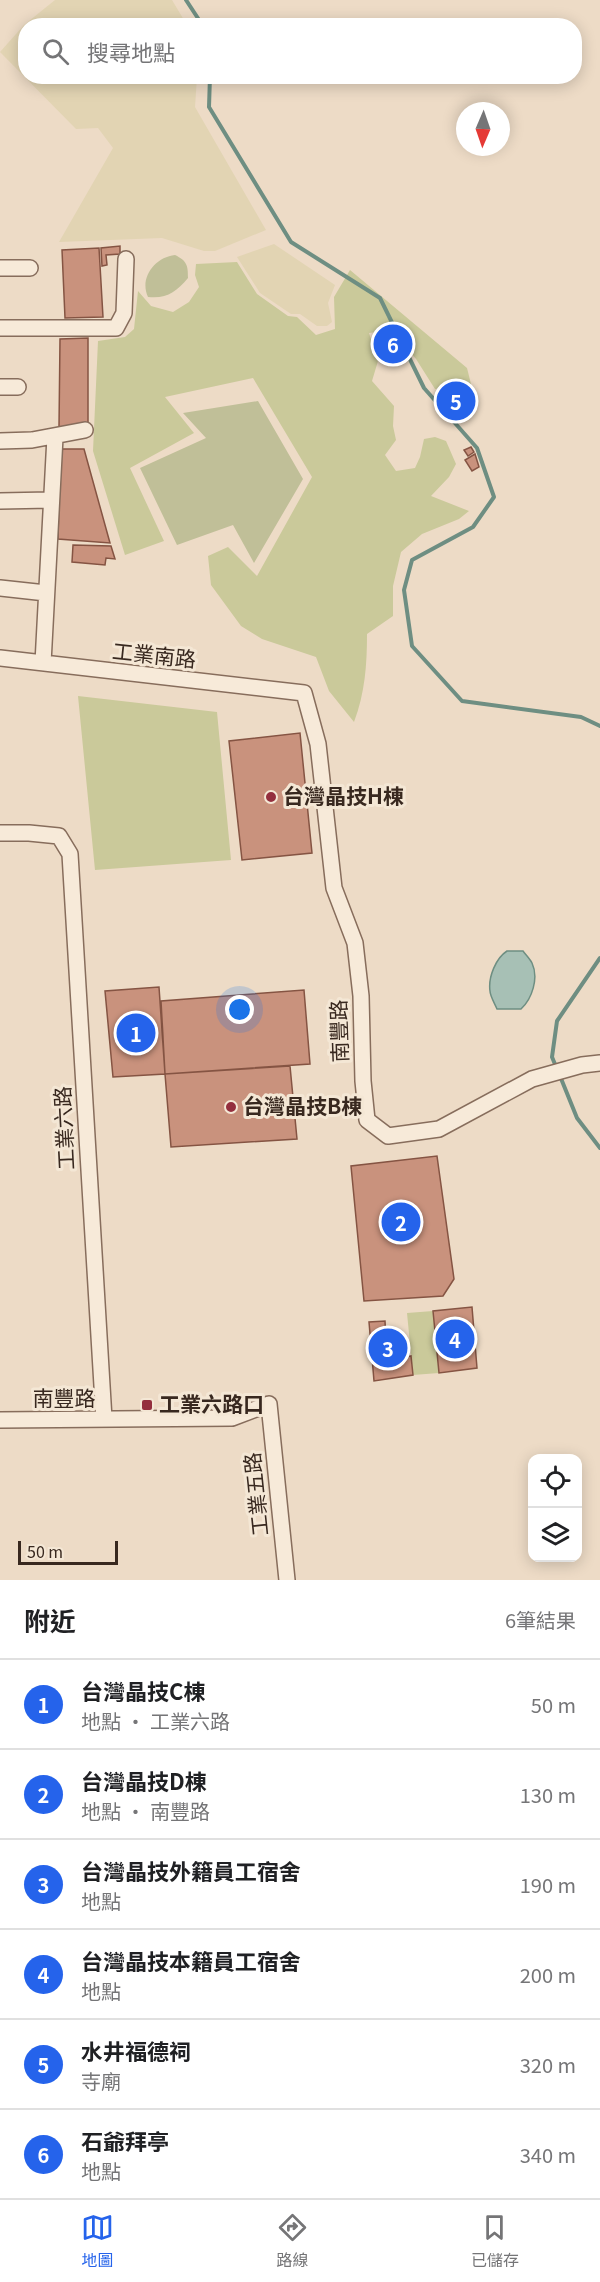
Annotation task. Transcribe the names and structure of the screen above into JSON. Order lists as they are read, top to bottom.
{
  "streets": {
    "street": [
      "工業南路",
      "南豐路",
      "工業六路",
      "工業五路"
    ]
  },
  "crossings": [
    ["工業南路", "南豐路"],
    ["南豐路", "工業六路"],
    ["南豐路", "工業五路"]
  ],
  "places": {
    "other": ["台灣晶技H棟", "台灣晶技B棟"],
    "transit": ["工業六路口"]
  },
  "scale_bar": "50 m",
  "north": "bottom",
  "page": {
    "search": "搜尋地點",
    "pins": [
      "6",
      "5",
      "1",
      "2",
      "4",
      "3"
    ],
    "scale": "50 m",
    "heading": ["附近", "6筆結果"],
    "list": [
      {
        "mark": "1",
        "name": "台灣晶技C棟",
        "note": "地點 · 工業六路",
        "value": "50 m"
      },
      {
        "mark": "2",
        "name": "台灣晶技D棟",
        "note": "地點 · 南豐路",
        "value": "130 m"
      },
      {
        "mark": "3",
        "name": "台灣晶技外籍員工宿舍",
        "note": "地點",
        "value": "190 m"
      },
      {
        "mark": "4",
        "name": "台灣晶技本籍員工宿舍",
        "note": "地點",
        "value": "200 m"
      },
      {
        "mark": "5",
        "name": "水井福德祠",
        "note": "寺廟",
        "value": "320 m"
      },
      {
        "mark": "6",
        "name": "石爺拜亭",
        "note": "地點",
        "value": "340 m"
      }
    ],
    "nav": ["地圖", "路線", "已儲存"]
  }
}
